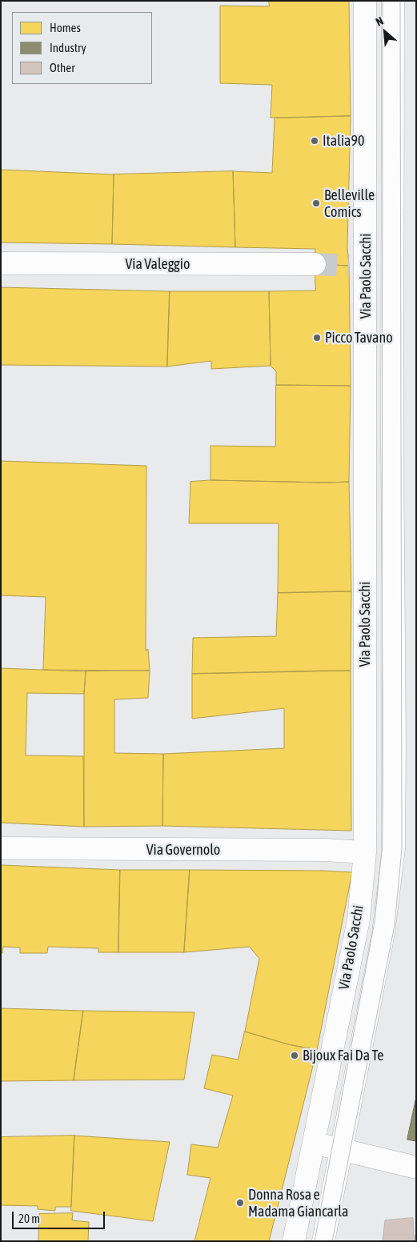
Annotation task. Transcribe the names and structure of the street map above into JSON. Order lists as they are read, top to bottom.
{
  "streets": {
    "street": ["Via Valeggio", "Via Paolo Sacchi", "Via Governolo"]
  },
  "crossings": [
    ["Via Paolo Sacchi", "Via Governolo"]
  ],
  "places": [
    "Italia90",
    "Belleville Comics",
    "Picco Tavano",
    "Bijoux Fai Da Te",
    "Donna Rosa e Madama Giancarla"
  ],
  "legend": ["Homes", "Industry", "Other"],
  "scale_bar": "20 m",
  "north": "top left"
}
